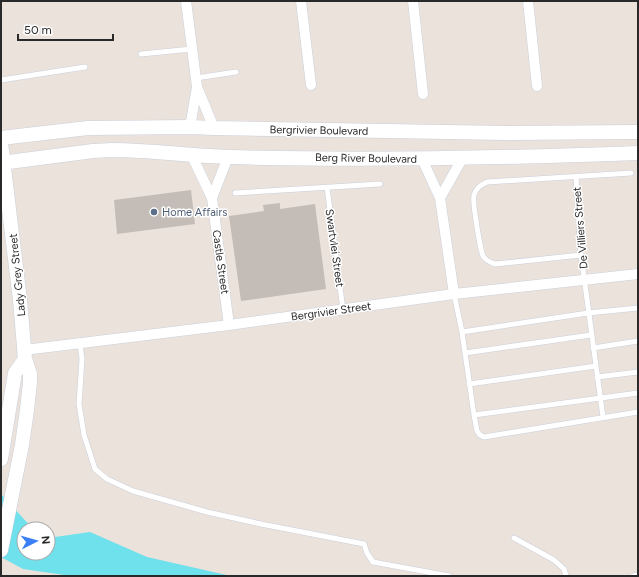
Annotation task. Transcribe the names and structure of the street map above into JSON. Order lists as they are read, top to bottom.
{
  "streets": {
    "street": [
      "Bergrivier Boulevard",
      "Berg River Boulevard",
      "Castle Street",
      "Lady Grey Street",
      "Bergrivier Street"
    ],
    "lane": ["De Villiers Street", "Swartvlei Street"]
  },
  "crossings": [
    ["Berg River Boulevard", "Castle Street"],
    ["Berg River Boulevard", "Lady Grey Street"],
    ["De Villiers Street", "Bergrivier Street"],
    ["Swartvlei Street", "Bergrivier Street"],
    ["Castle Street", "Bergrivier Street"],
    ["Lady Grey Street", "Bergrivier Street"]
  ],
  "places": ["Home Affairs"],
  "scale_bar": "50 m",
  "north": "right"
}
